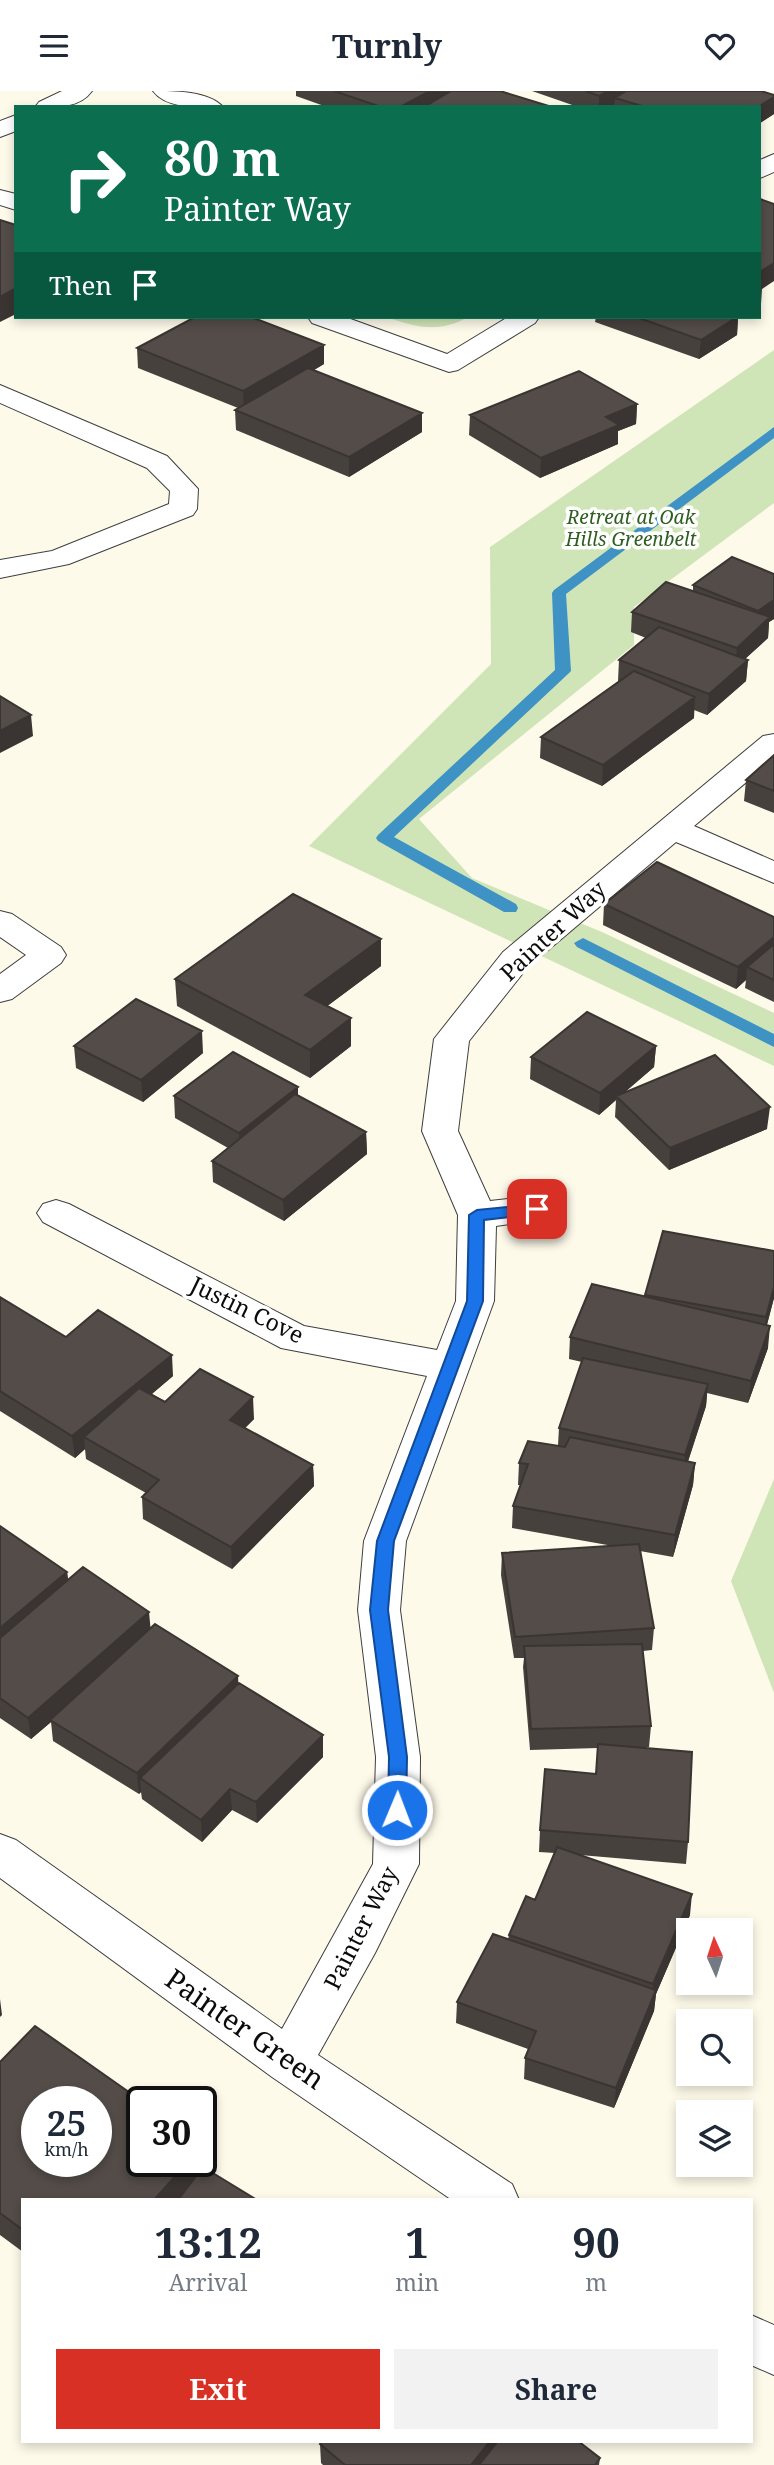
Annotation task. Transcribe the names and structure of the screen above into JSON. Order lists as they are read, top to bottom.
{
  "streets": {
    "street": ["Painter Way", "Justin Cove", "Painter Green"]
  },
  "crossings": [
    ["Painter Way", "Justin Cove"],
    ["Painter Way", "Painter Green"]
  ],
  "parks": ["Retreat at Oak Hills Greenbelt"],
  "north": "top",
  "page": {
    "header": "Turnly",
    "turn": ["80 m", "Painter Way"],
    "then": "Then",
    "speed": "25 km/h",
    "limit": "30",
    "eta": [
      "13:12",
      "Arrival",
      "1",
      "min",
      "90",
      "m"
    ],
    "buttons": ["Exit", "Share"]
  }
}
